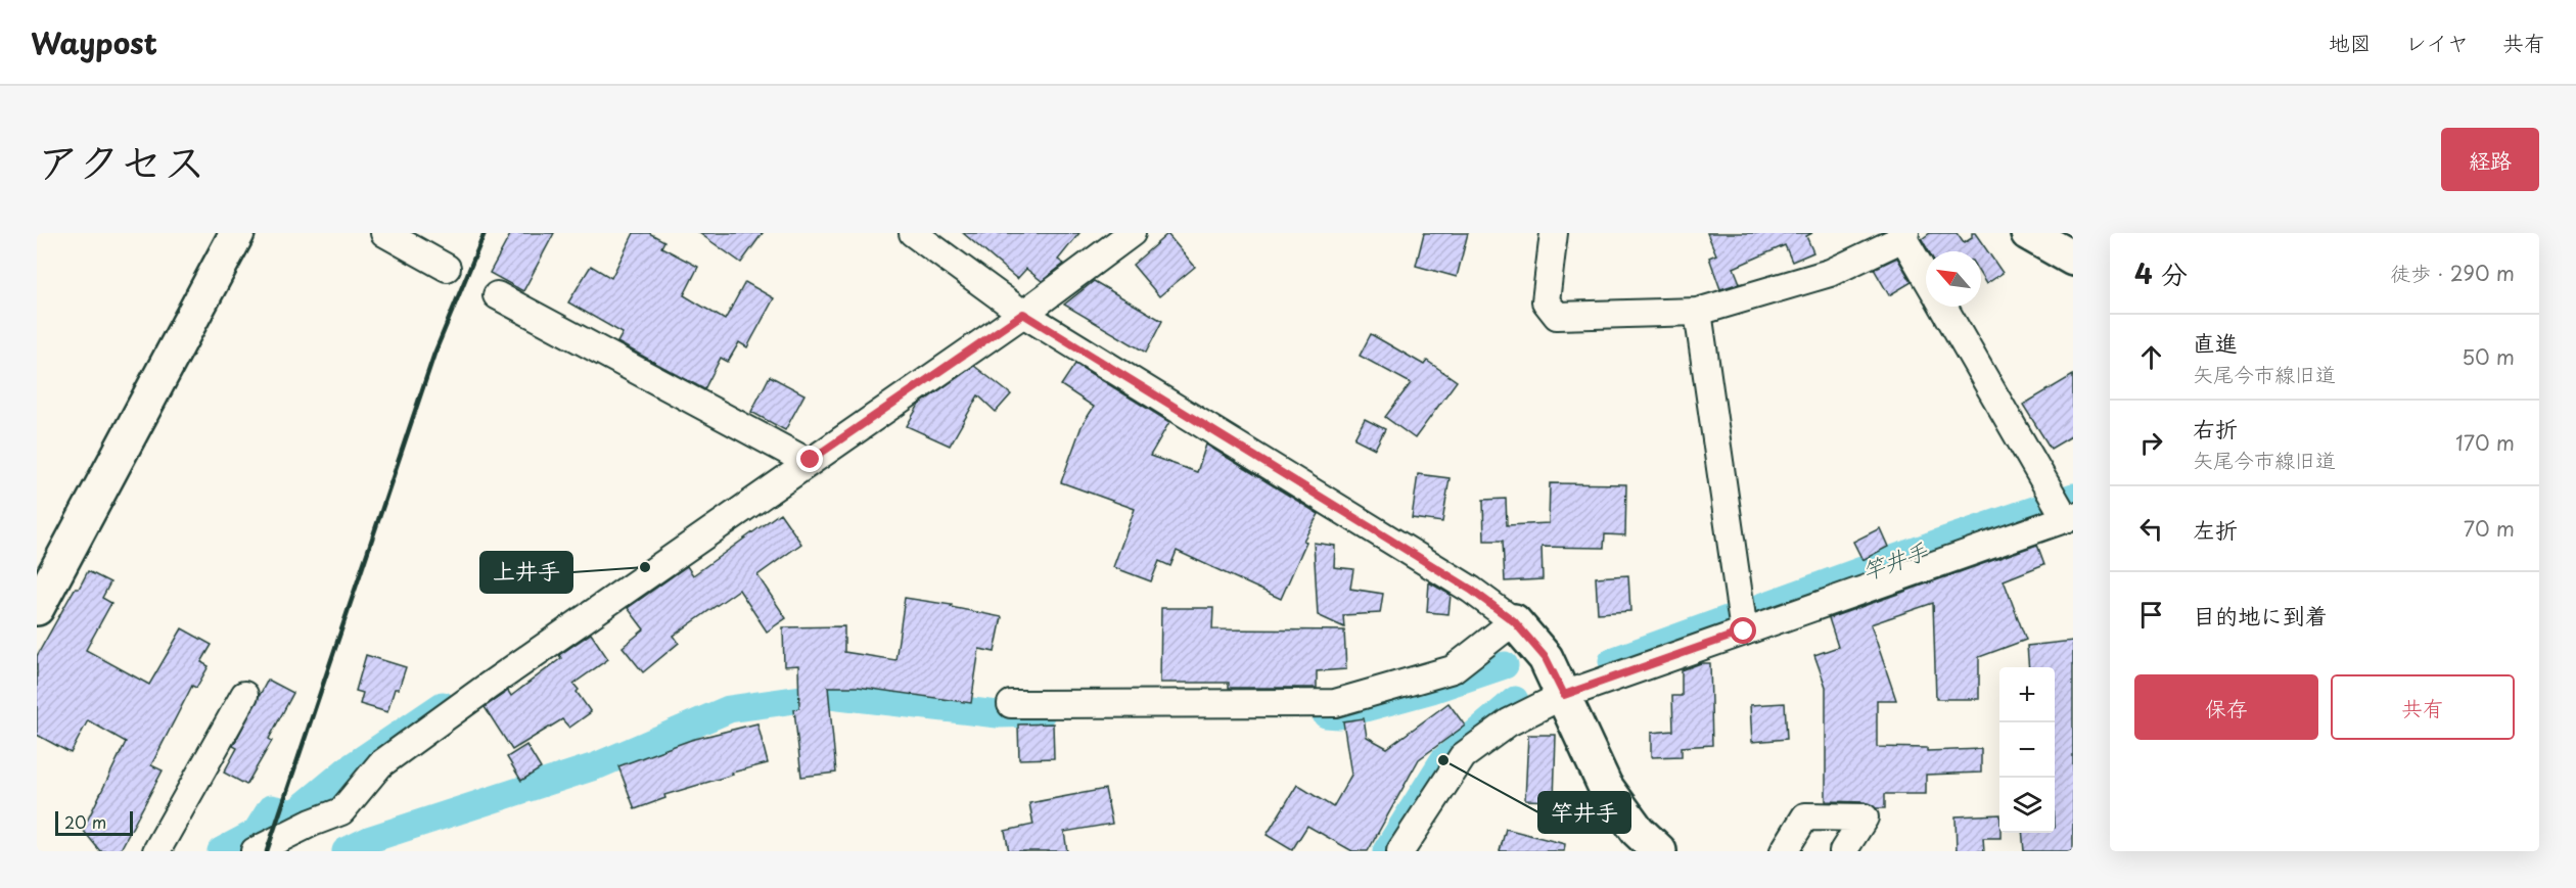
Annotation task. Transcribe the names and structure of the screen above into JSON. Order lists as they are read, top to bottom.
{
  "water": ["竿井手"],
  "places": ["上井手", "竿井手"],
  "scale_bar": "20 m",
  "north": "top left",
  "page": {
    "header": "Waypost",
    "nav": ["地図", "レイヤ", "共有"],
    "title": "アクセス",
    "buttons": [
      "経路",
      ["保存", "共有"]
    ],
    "heading": ["4 分", "徒歩 · 290 m"],
    "list": [
      ["直進", "矢尾今市線旧道", "50 m"],
      ["右折", "矢尾今市線旧道", "170 m"],
      ["左折", "70 m"],
      "目的地に到着"
    ],
    "map_buttons": ["+", "−"],
    "scale": "20 m"
  }
}
